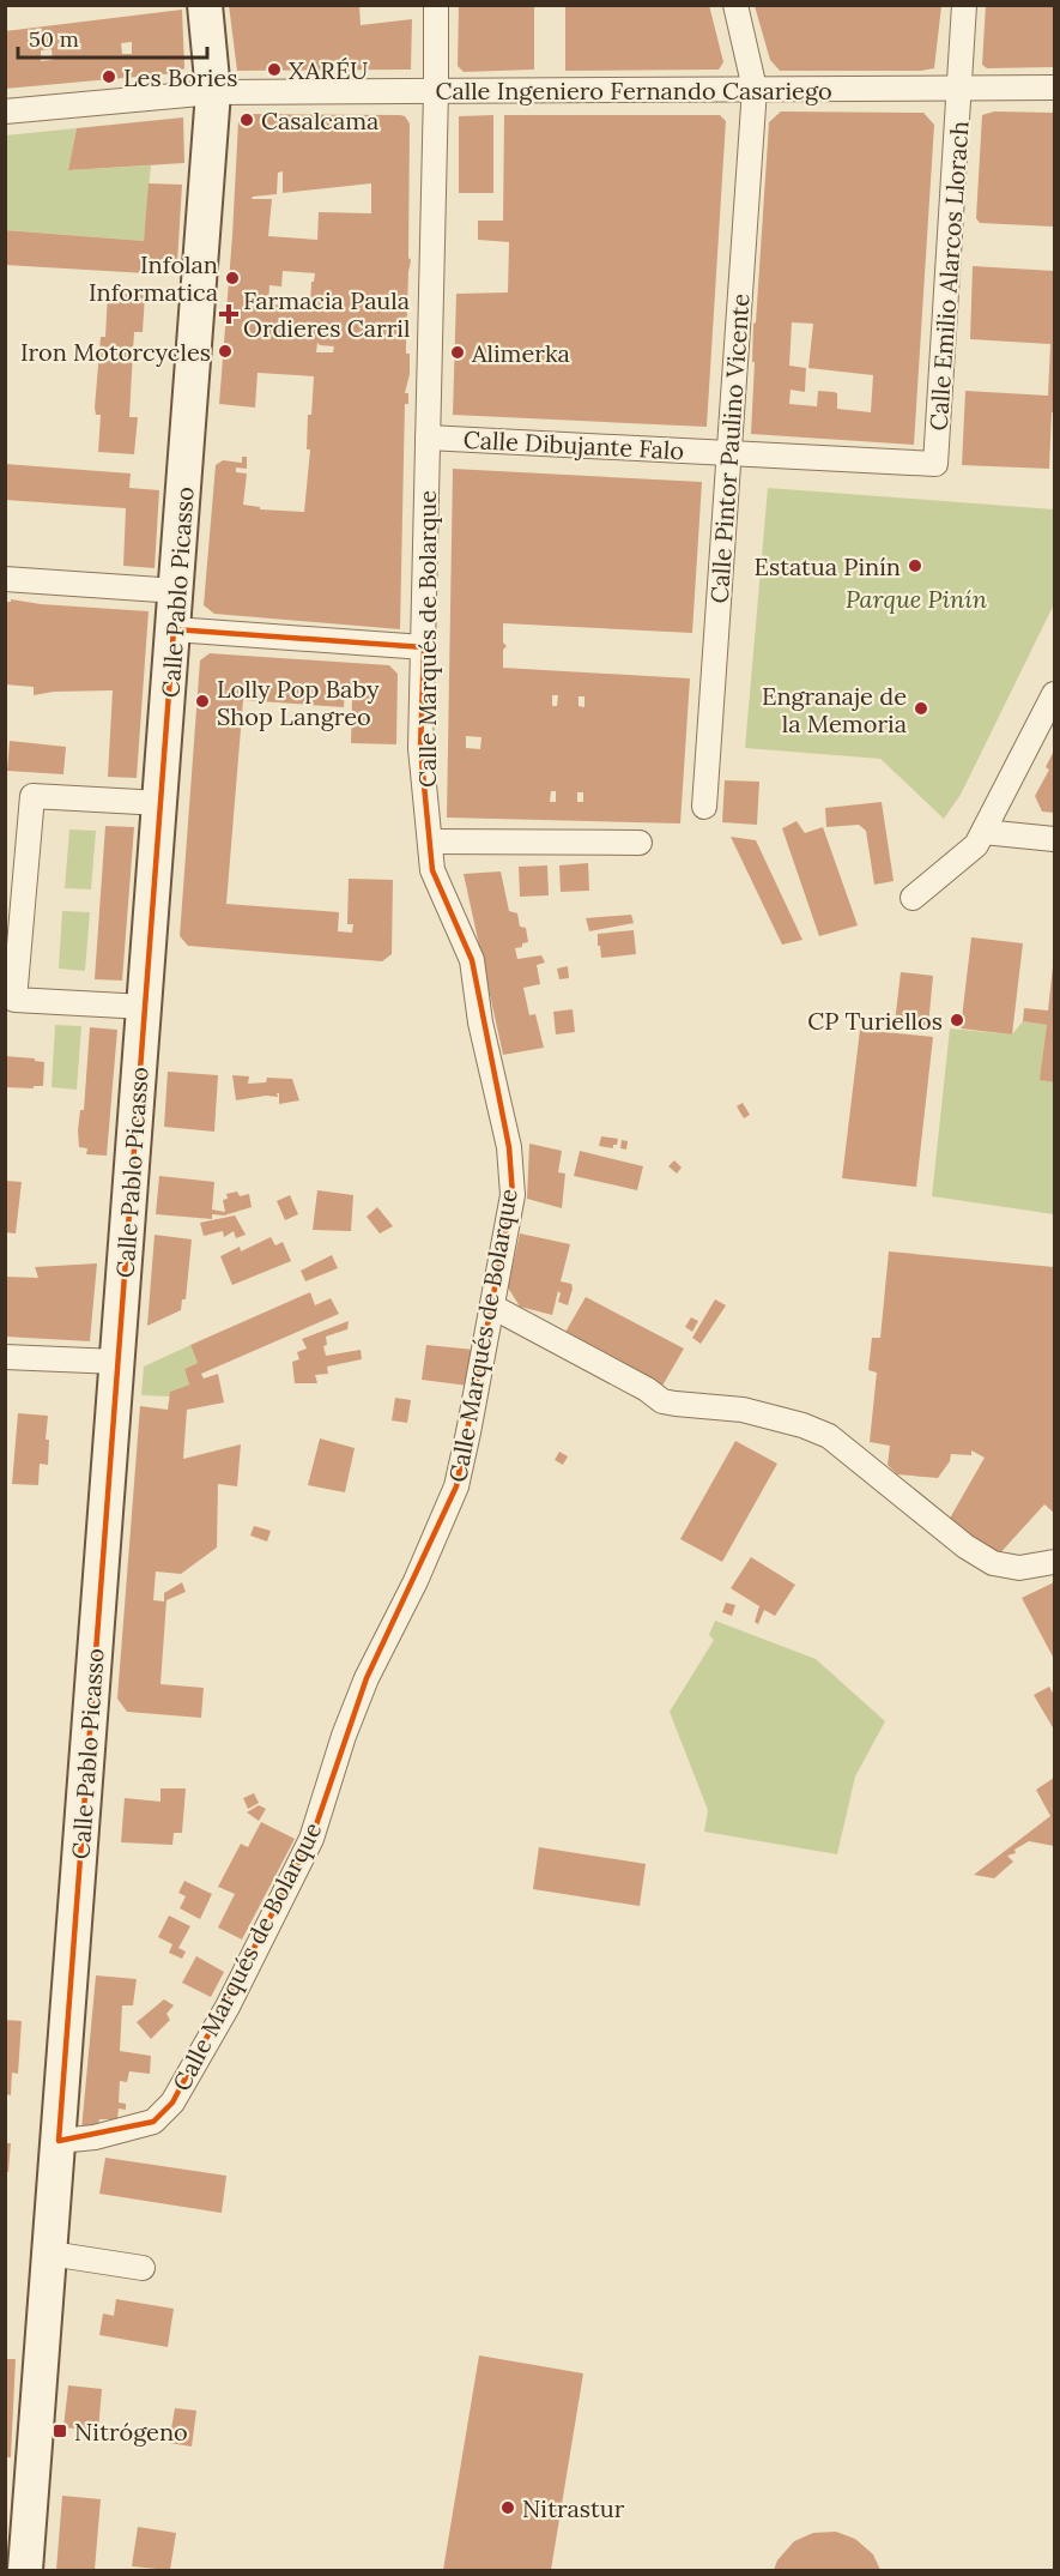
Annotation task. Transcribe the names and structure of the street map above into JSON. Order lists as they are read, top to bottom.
{
  "streets": {
    "street": [
      "Calle Ingeniero Fernando Casariego",
      "Calle Emilio Alarcos Llorach",
      "Calle Dibujante Falo",
      "Calle Pintor Paulino Vicente",
      "Calle Pablo Picasso",
      "Calle Marqués de Bolarque"
    ]
  },
  "crossings": [
    ["Calle Ingeniero Fernando Casariego", "Calle Emilio Alarcos Llorach"],
    ["Calle Ingeniero Fernando Casariego", "Calle Pintor Paulino Vicente"],
    ["Calle Ingeniero Fernando Casariego", "Calle Pablo Picasso"],
    ["Calle Ingeniero Fernando Casariego", "Calle Marqués de Bolarque"],
    ["Calle Emilio Alarcos Llorach", "Calle Dibujante Falo"],
    ["Calle Dibujante Falo", "Calle Pintor Paulino Vicente"],
    ["Calle Dibujante Falo", "Calle Marqués de Bolarque"],
    ["Calle Pablo Picasso", "Calle Marqués de Bolarque"]
  ],
  "parks": ["Parque Pinín"],
  "places": {
    "other": [
      "XARÉU",
      "Les Bories",
      "Casalcama",
      "Infolan Informatica",
      "Iron Motorcycles",
      "Alimerka",
      "Estatua Pinín",
      "Lolly Pop Baby Shop Langreo",
      "Engranaje de la Memoria",
      "CP Turiellos",
      "Nitrastur"
    ],
    "health": ["Farmacia Paula Ordieres Carril"],
    "transit": ["Nitrógeno"]
  },
  "scale_bar": "50 m"
}
